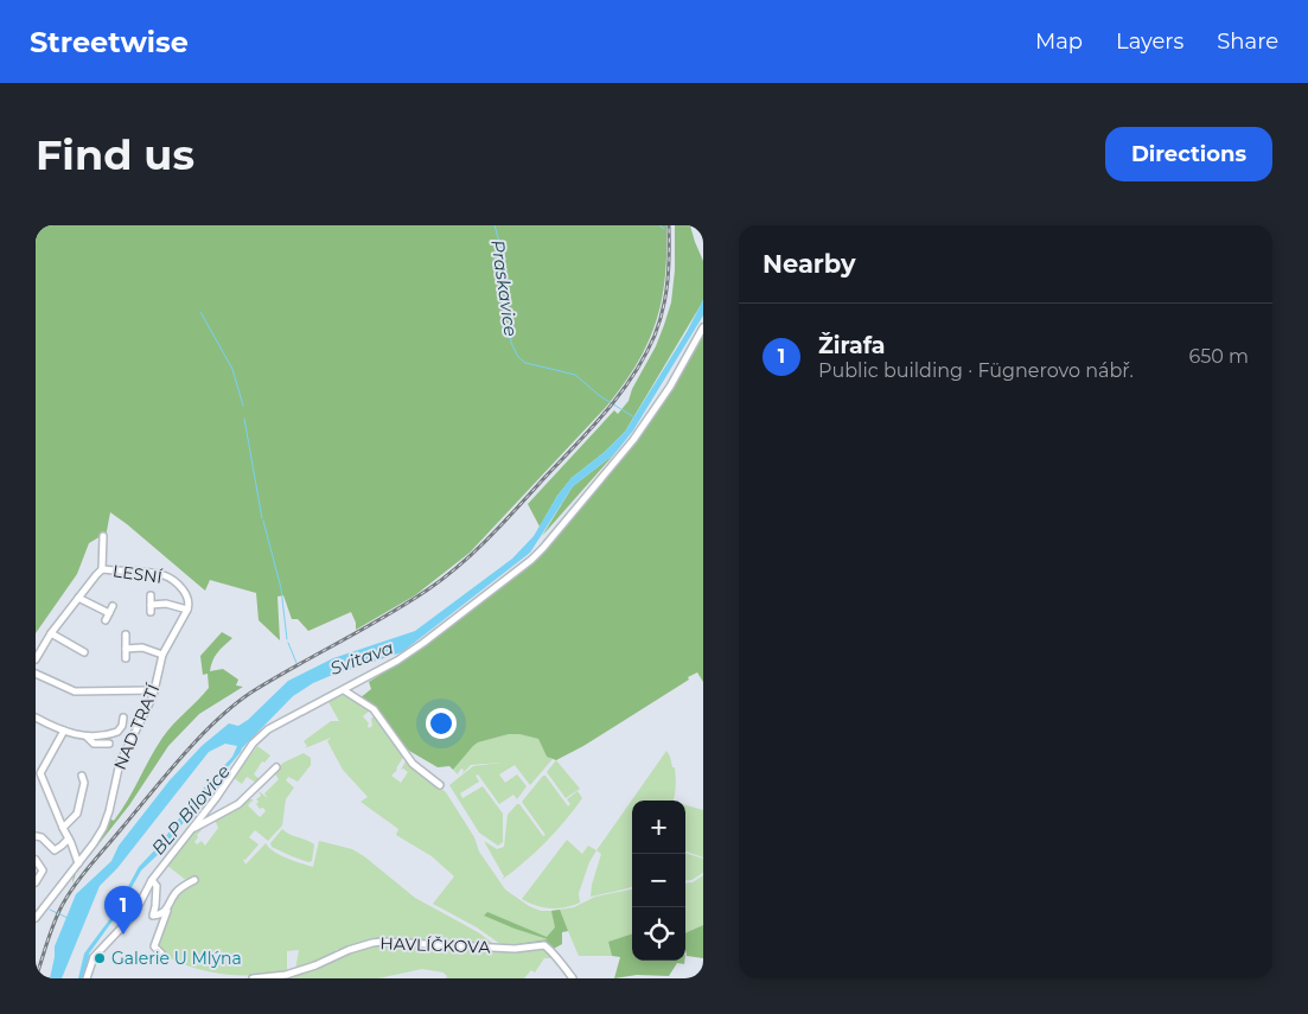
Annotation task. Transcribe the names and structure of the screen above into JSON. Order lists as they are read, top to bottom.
{
  "streets": {
    "street": ["LESNÍ", "NAD TRATÍ", "HAVLÍČKOVA"]
  },
  "crossings": [
    ["LESNÍ", "NAD TRATÍ"]
  ],
  "water": ["Praskavice", "Svitava", "BLP Bílovice"],
  "places": ["Galerie U Mlýna"],
  "page": {
    "header": "Streetwise",
    "nav": ["Map", "Layers", "Share"],
    "buttons": "Directions",
    "title": "Find us",
    "heading": "Nearby",
    "list": [
      {
        "mark": "1",
        "name": "Žirafa",
        "note": "Public building · Fügnerovo nábř.",
        "value": "650 m"
      }
    ],
    "map_buttons": ["+", "−"],
    "pins": "1"
  }
}
